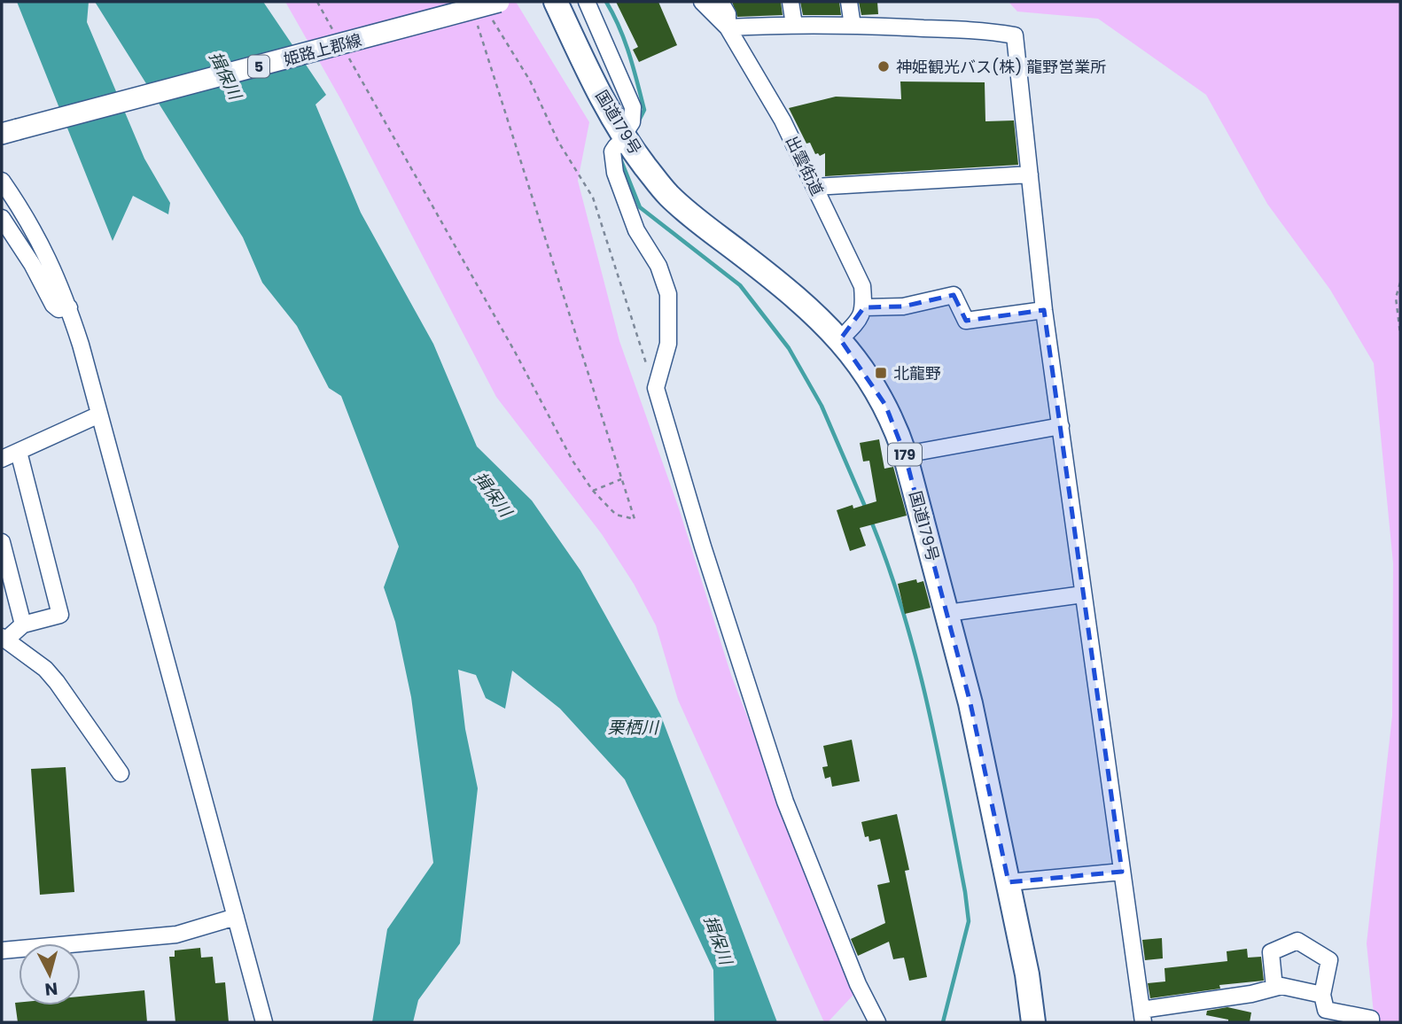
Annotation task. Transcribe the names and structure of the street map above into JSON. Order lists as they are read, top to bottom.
{
  "streets": {
    "highway": ["国道179号", "179"],
    "main road": ["姫路上郡線", "5"],
    "street": ["出雲街道"]
  },
  "water": ["揖保川", "栗栖川"],
  "places": {
    "other": ["神姫観光バス(株) 龍野営業所"],
    "transit": ["北龍野"]
  },
  "north": "bottom"
}
